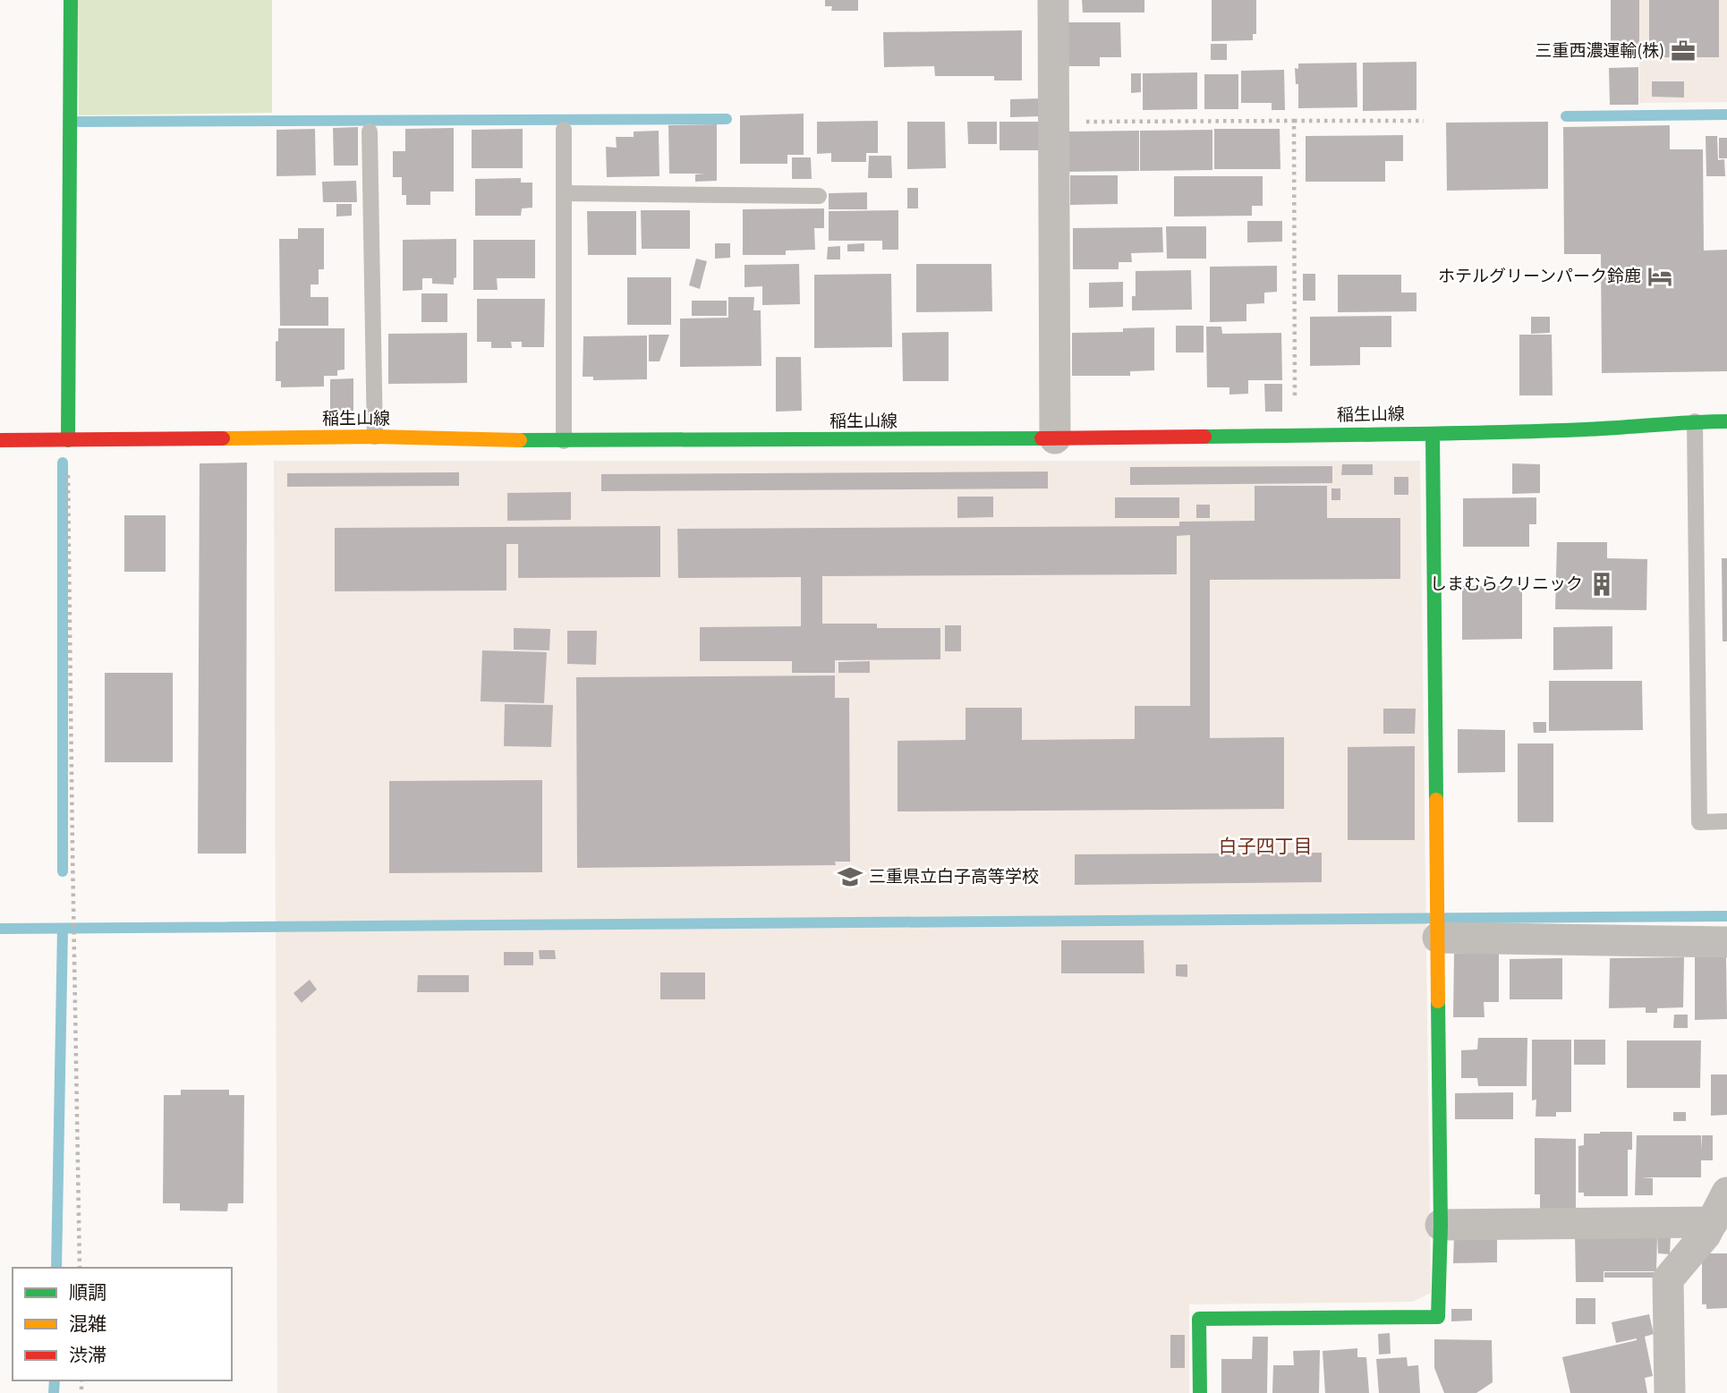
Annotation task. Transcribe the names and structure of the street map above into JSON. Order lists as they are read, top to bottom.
{
  "streets": {
    "main road": ["稲生山線"]
  },
  "districts": ["白子四丁目"],
  "places": {
    "office": ["三重西濃運輸(株)"],
    "hotel": ["ホテルグリーンパーク鈴鹿"],
    "building": ["しまむらクリニック"],
    "school or university": ["三重県立白子高等学校"]
  },
  "legend": ["順調", "混雑", "渋滞"]
}
